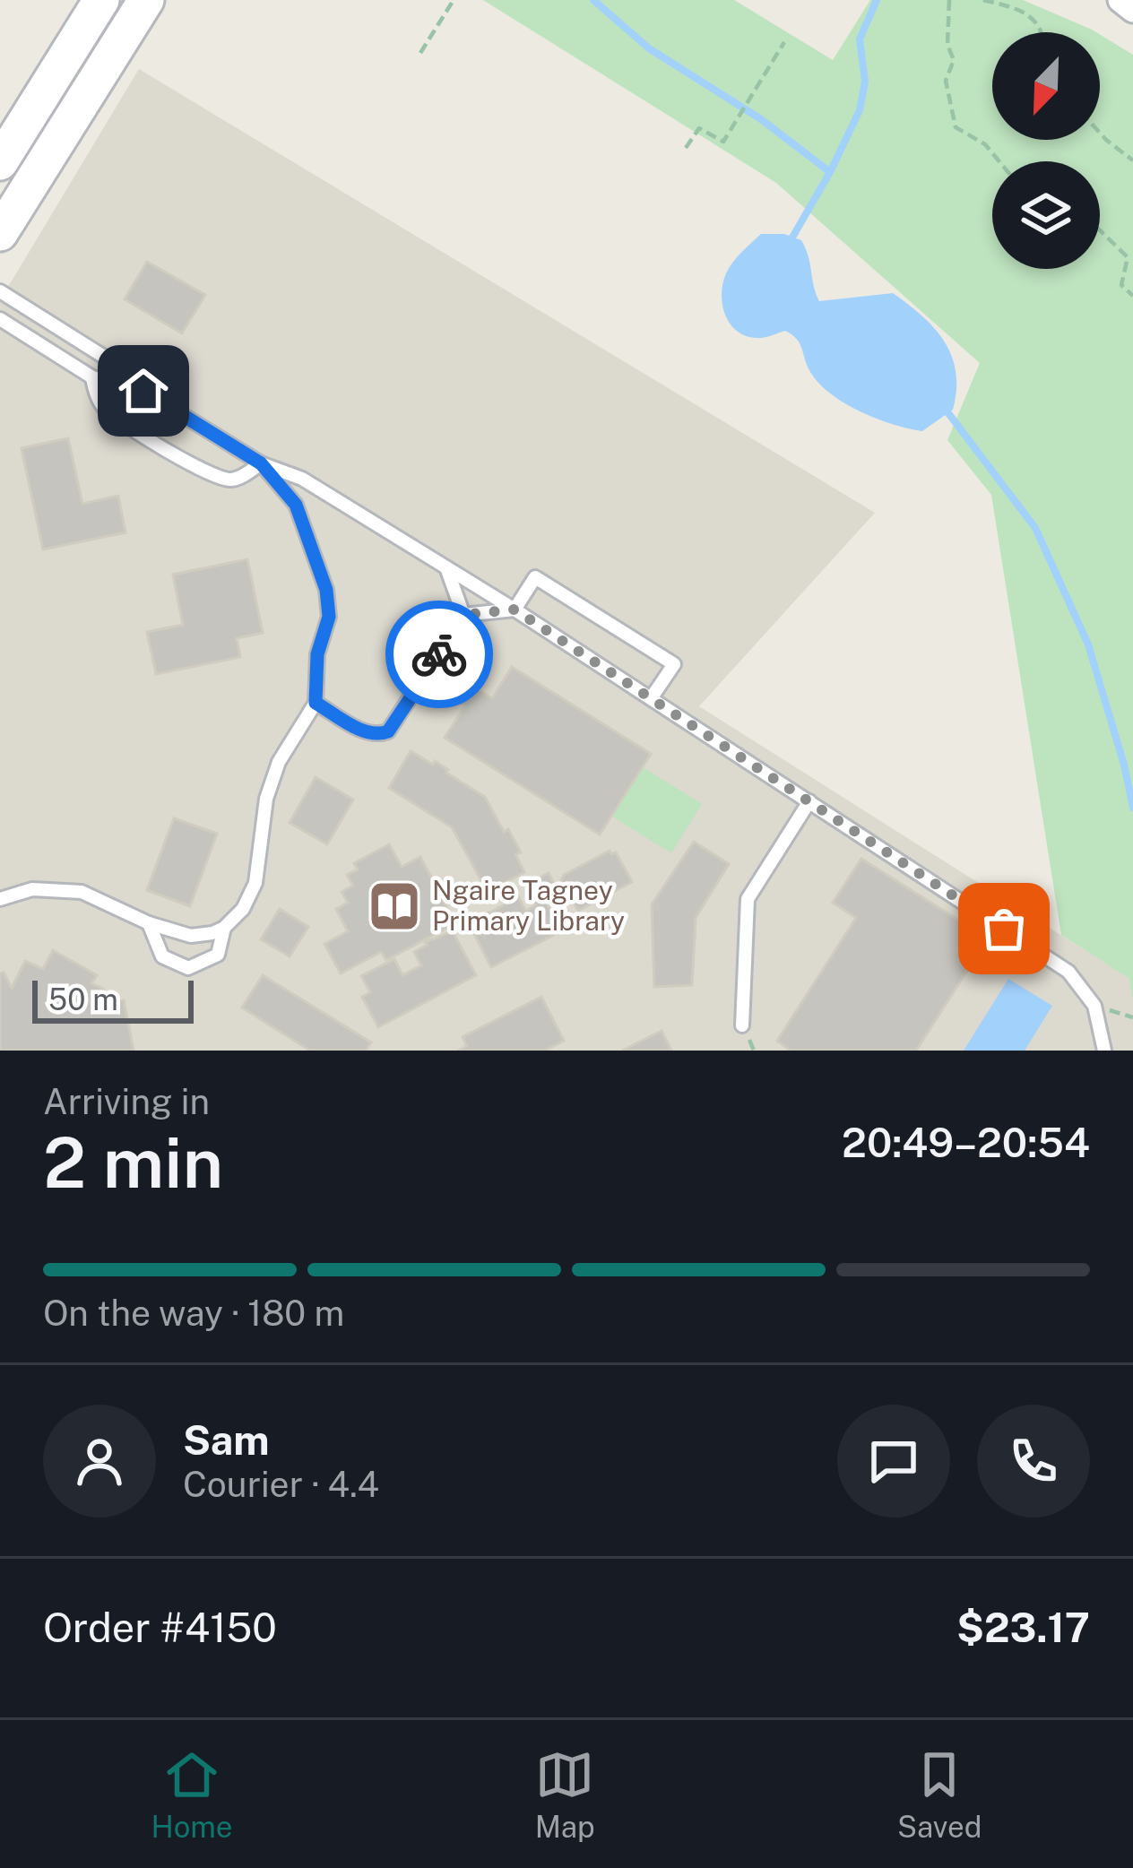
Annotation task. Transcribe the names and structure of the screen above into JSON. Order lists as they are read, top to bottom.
{
  "places": {
    "library": ["Ngaire Tagney Primary Library"]
  },
  "scale_bar": "50 m",
  "north": "bottom left",
  "page": {
    "scale": "50 m",
    "heading": ["2 min", "Arriving in", "20:49–20:54"],
    "panel": [
      "Sam",
      "Courier · 4.4",
      "Order #4150",
      "$23.17"
    ],
    "bar": "On the way · 180 m",
    "tabs": ["Home", "Map", "Saved"]
  }
}
